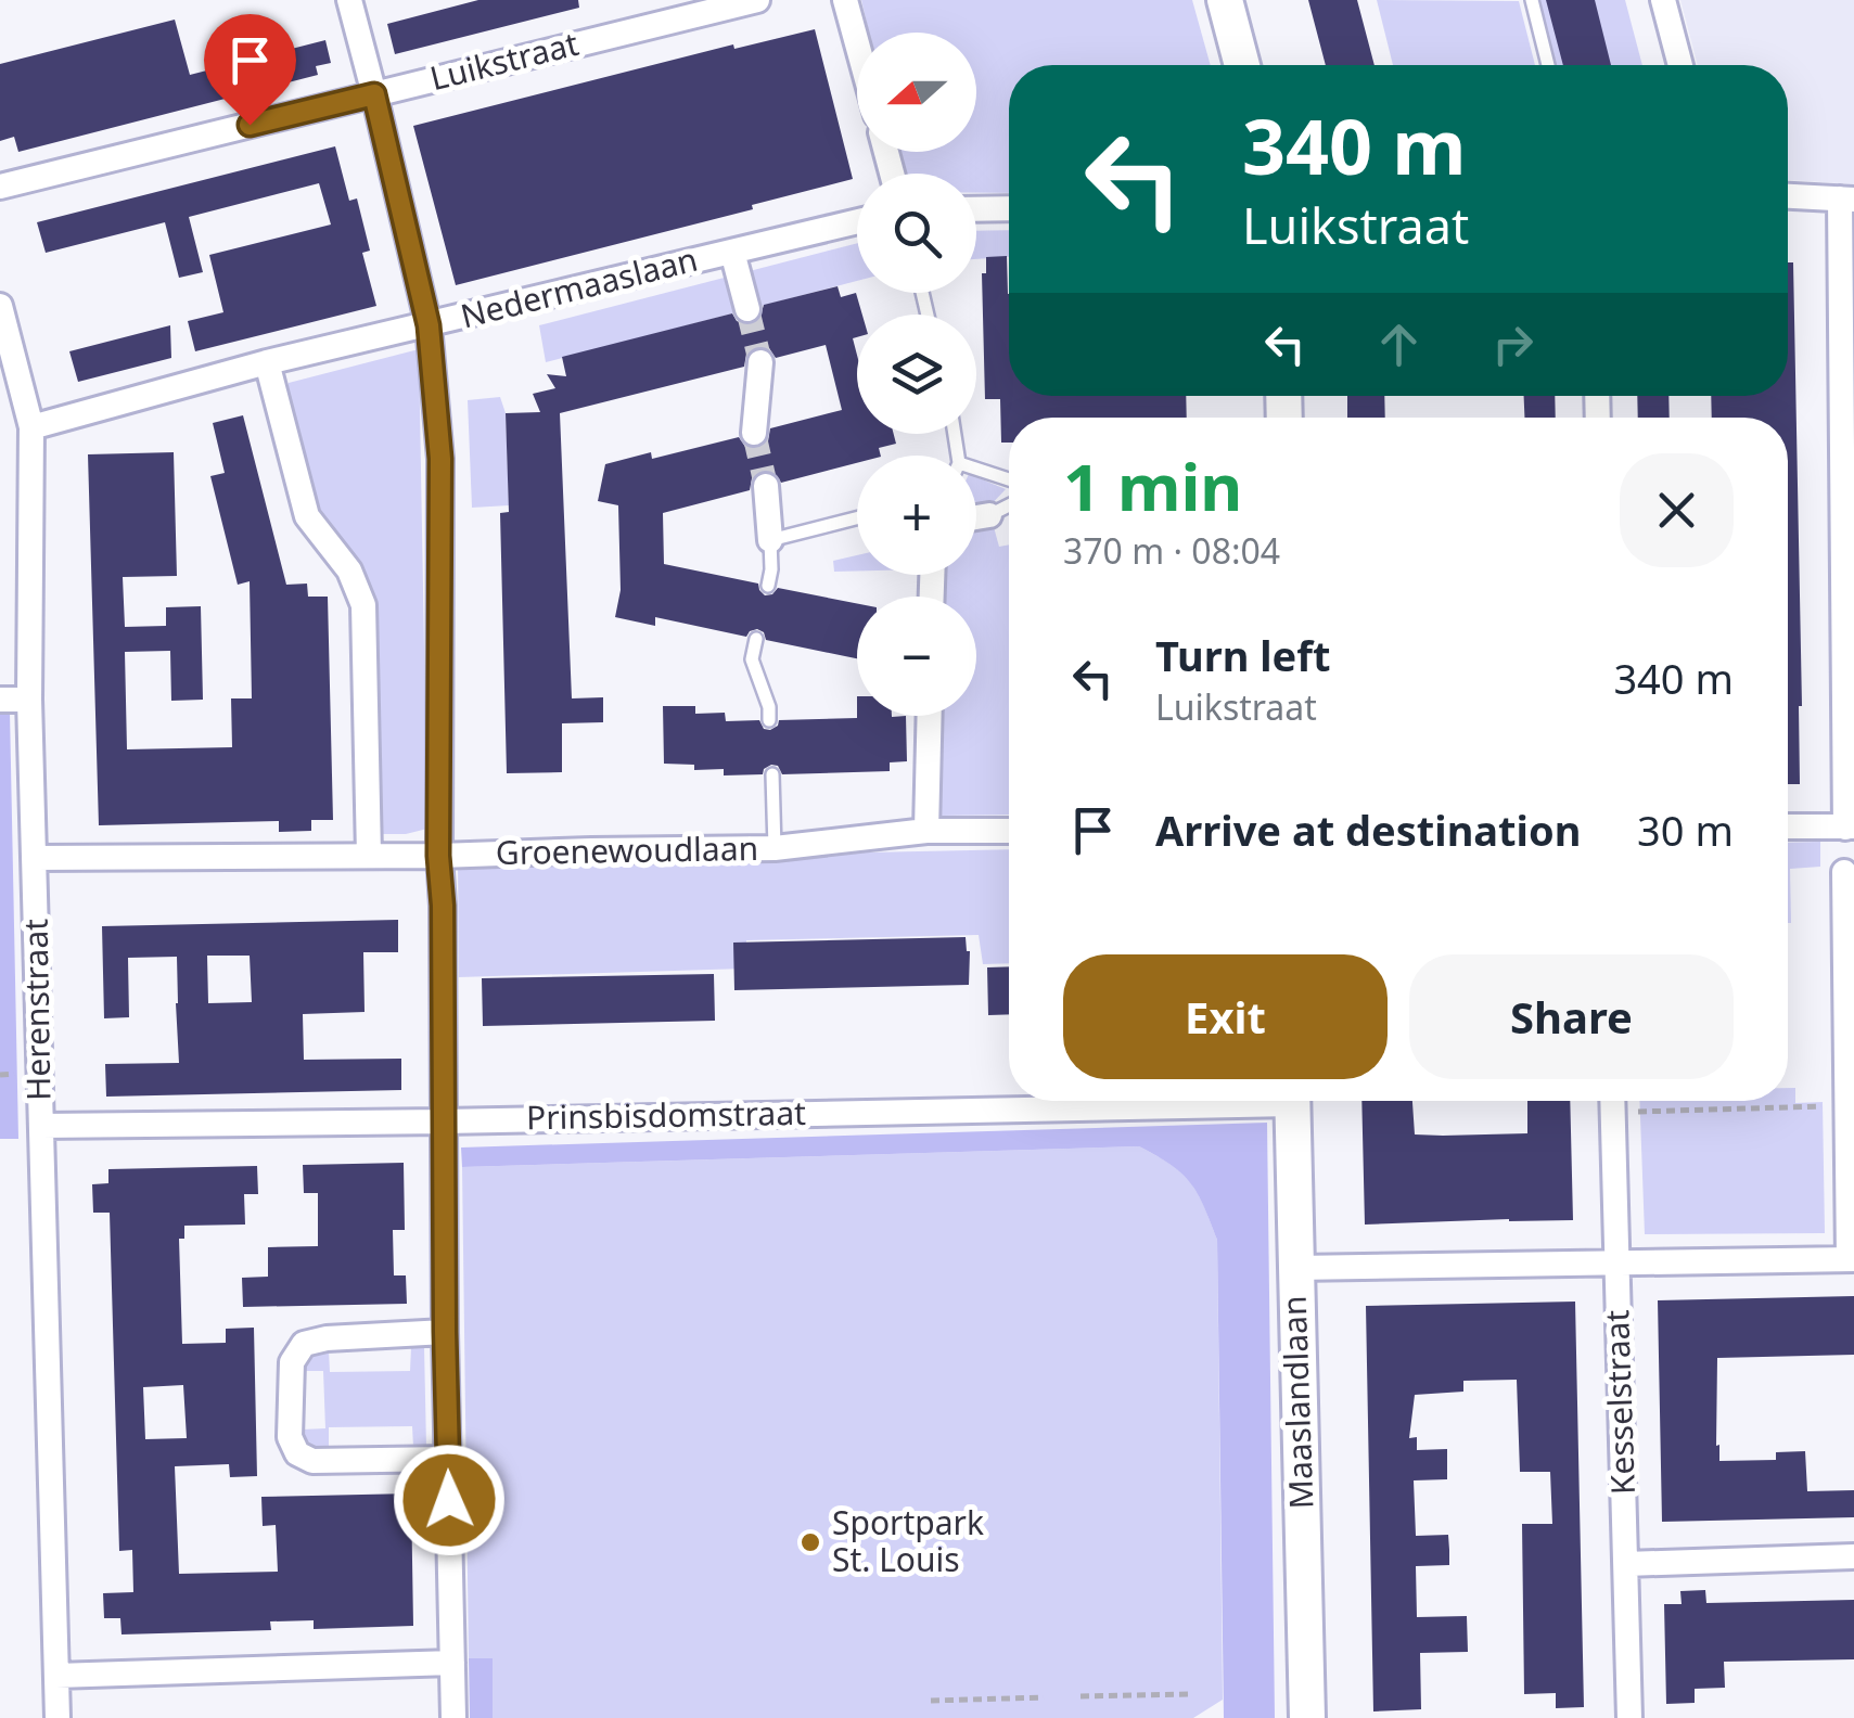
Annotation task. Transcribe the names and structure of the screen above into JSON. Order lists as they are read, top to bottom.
{
  "streets": {
    "street": [
      "Luikstraat",
      "Nedermaaslaan",
      "Groenewoudlaan",
      "Herenstraat",
      "Prinsbisdomstraat",
      "Maaslandlaan",
      "Kesselstraat"
    ]
  },
  "crossings": [
    ["Nedermaaslaan", "Herenstraat"],
    ["Groenewoudlaan", "Herenstraat"],
    ["Herenstraat", "Prinsbisdomstraat"]
  ],
  "places": ["Sportpark St. Louis"],
  "north": "left",
  "page": {
    "map_buttons": ["+", "−"],
    "turn": ["340 m", "Luikstraat"],
    "heading": ["1 min", "370 m · 08:04"],
    "list": [
      {
        "name": "Turn left",
        "note": "Luikstraat",
        "value": "340 m"
      },
      {
        "name": "Arrive at destination",
        "value": "30 m"
      }
    ],
    "buttons": ["Exit", "Share"]
  }
}
